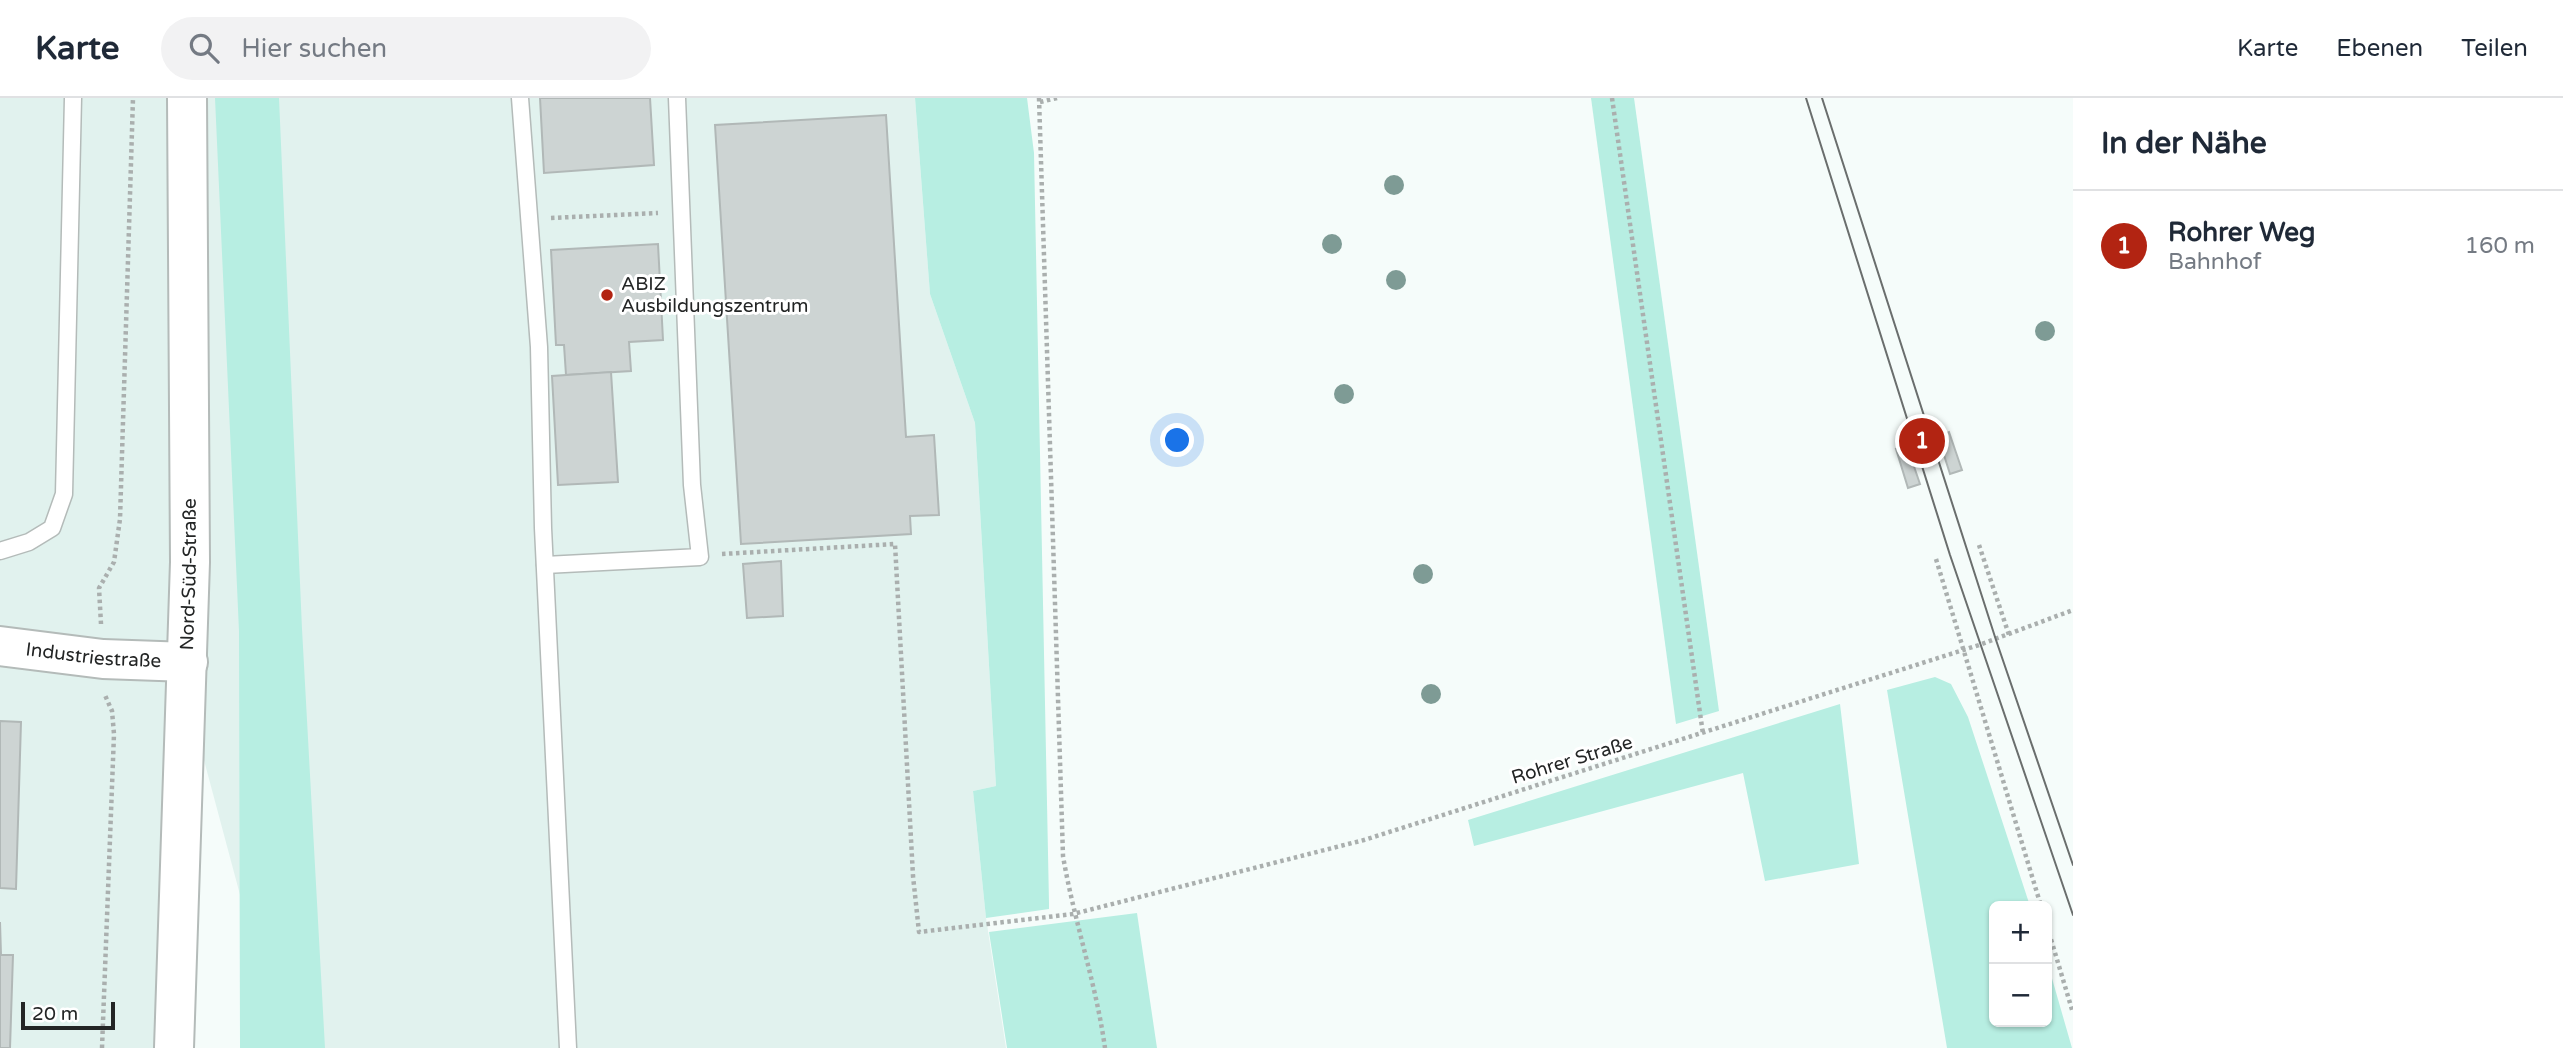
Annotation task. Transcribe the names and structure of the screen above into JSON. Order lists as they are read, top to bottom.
{
  "streets": {
    "main road": ["Nord-Süd-Straße", "Industriestraße"],
    "path": ["Rohrer Straße"]
  },
  "crossings": [
    ["Nord-Süd-Straße", "Industriestraße"]
  ],
  "places": ["ABIZ Ausbildungszentrum"],
  "scale_bar": "20 m",
  "page": {
    "header": "Karte",
    "search": "Hier suchen",
    "nav": ["Karte", "Ebenen", "Teilen"],
    "heading": "In der Nähe",
    "list": [
      {
        "mark": "1",
        "name": "Rohrer Weg",
        "note": "Bahnhof",
        "value": "160 m"
      }
    ],
    "pins": "1",
    "map_buttons": ["+", "−"],
    "scale": "20 m"
  }
}
